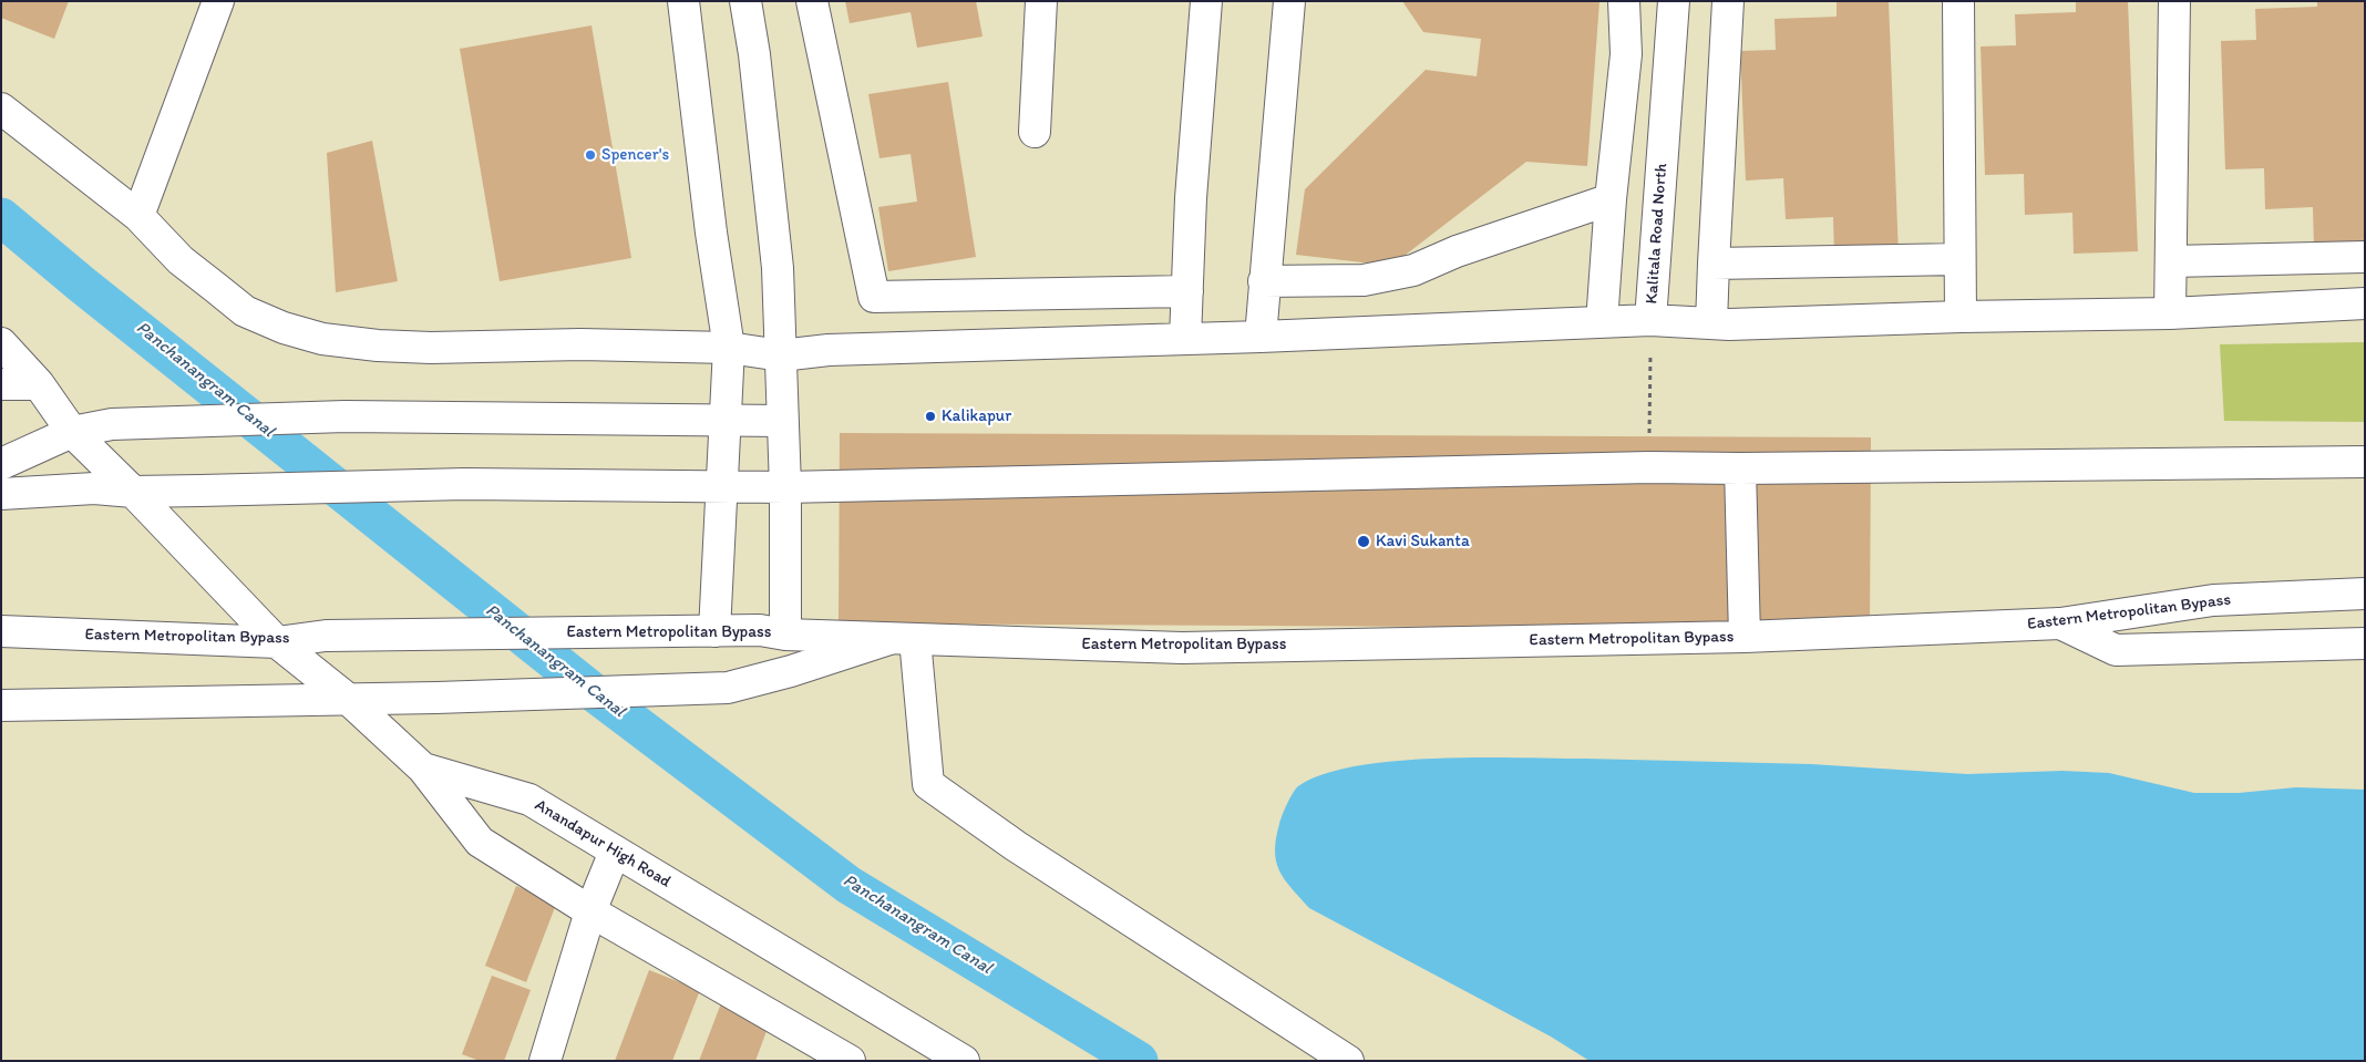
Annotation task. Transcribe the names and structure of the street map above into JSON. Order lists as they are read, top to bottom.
{
  "streets": {
    "main road": ["Kalitala Road North", "Eastern Metropolitan Bypass", "Anandapur High Road"]
  },
  "water": ["Panchanangram Canal"],
  "places": ["Spencer's", "Kalikapur", "Kavi Sukanta"]
}
